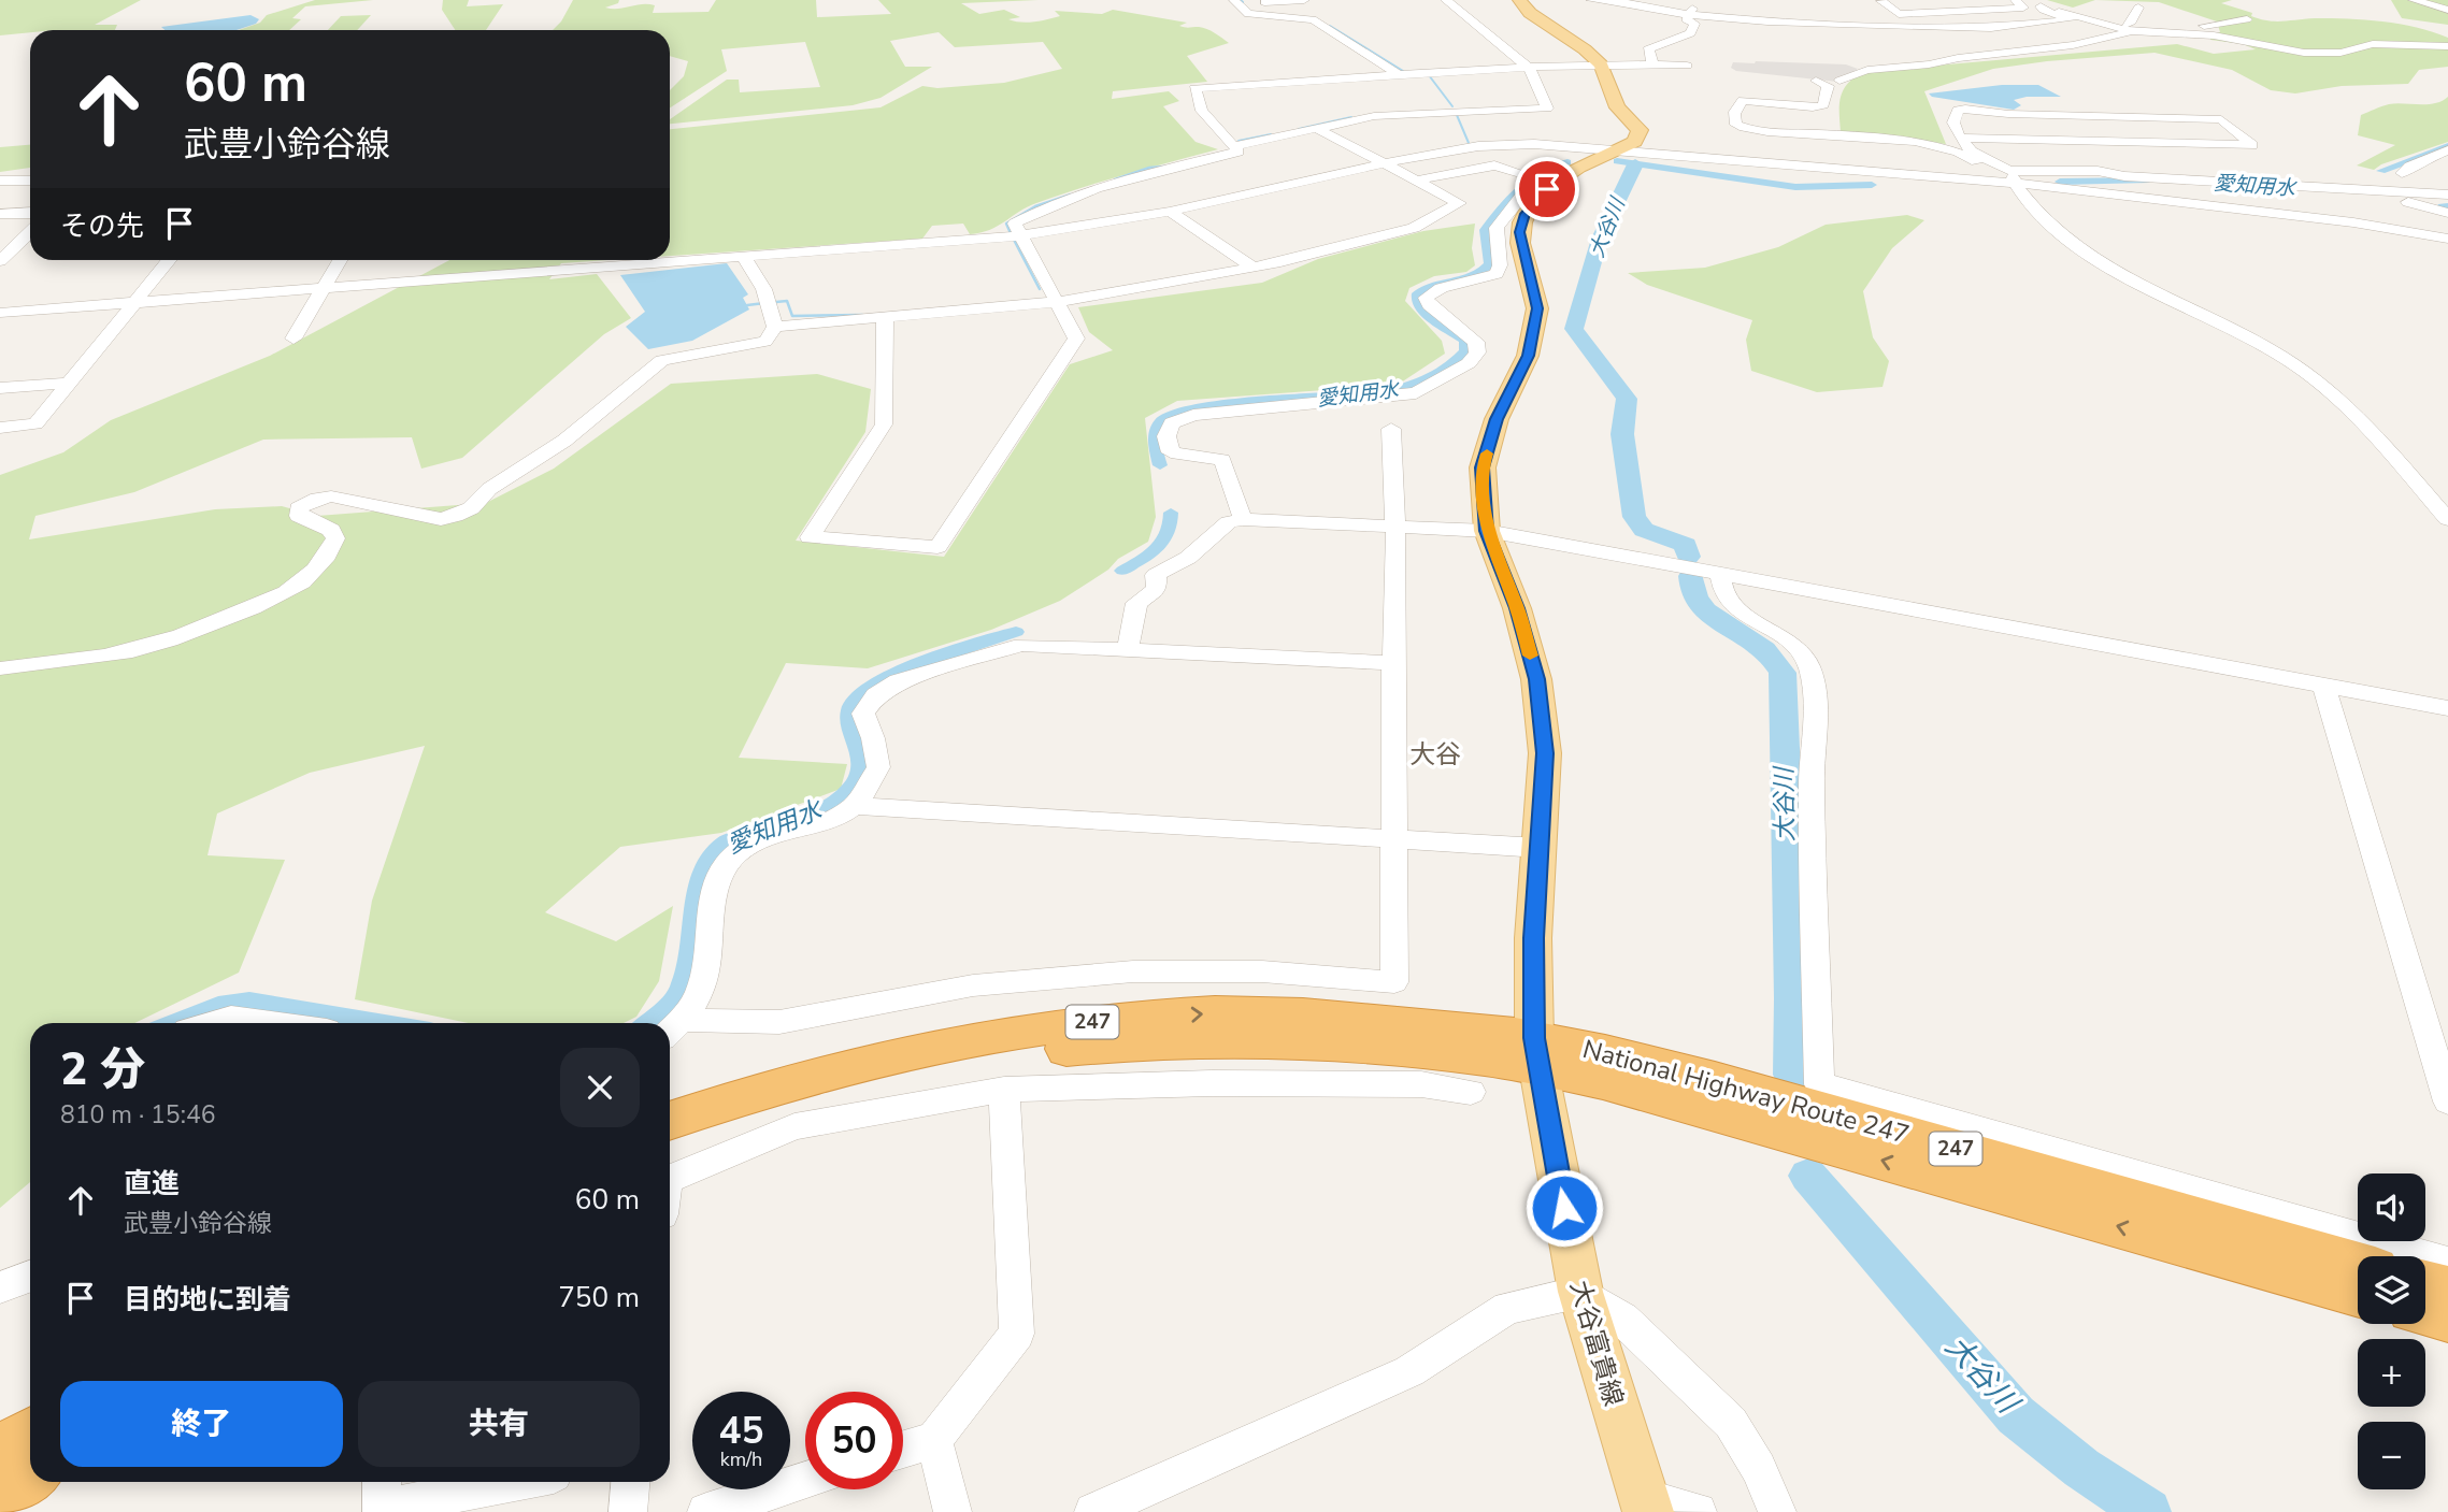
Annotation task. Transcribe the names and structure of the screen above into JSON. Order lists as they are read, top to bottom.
{
  "streets": {
    "highway": ["247", "National Highway Route 247"],
    "main road": ["大谷富貴線"]
  },
  "crossings": [
    ["National Highway Route 247", "大谷富貴線"]
  ],
  "districts": ["大谷"],
  "water": ["愛知用水", "大谷川"],
  "page": {
    "turn": ["60 m", "武豊小鈴谷線"],
    "then": "その先",
    "heading": ["2 分", "810 m · 15:46"],
    "list": [
      {
        "name": "直進",
        "note": "武豊小鈴谷線",
        "value": "60 m"
      },
      {
        "name": "目的地に到着",
        "value": "750 m"
      }
    ],
    "map_buttons": ["+", "−"],
    "buttons": ["終了", "共有"],
    "speed": "45 km/h",
    "limit": "50"
  }
}
